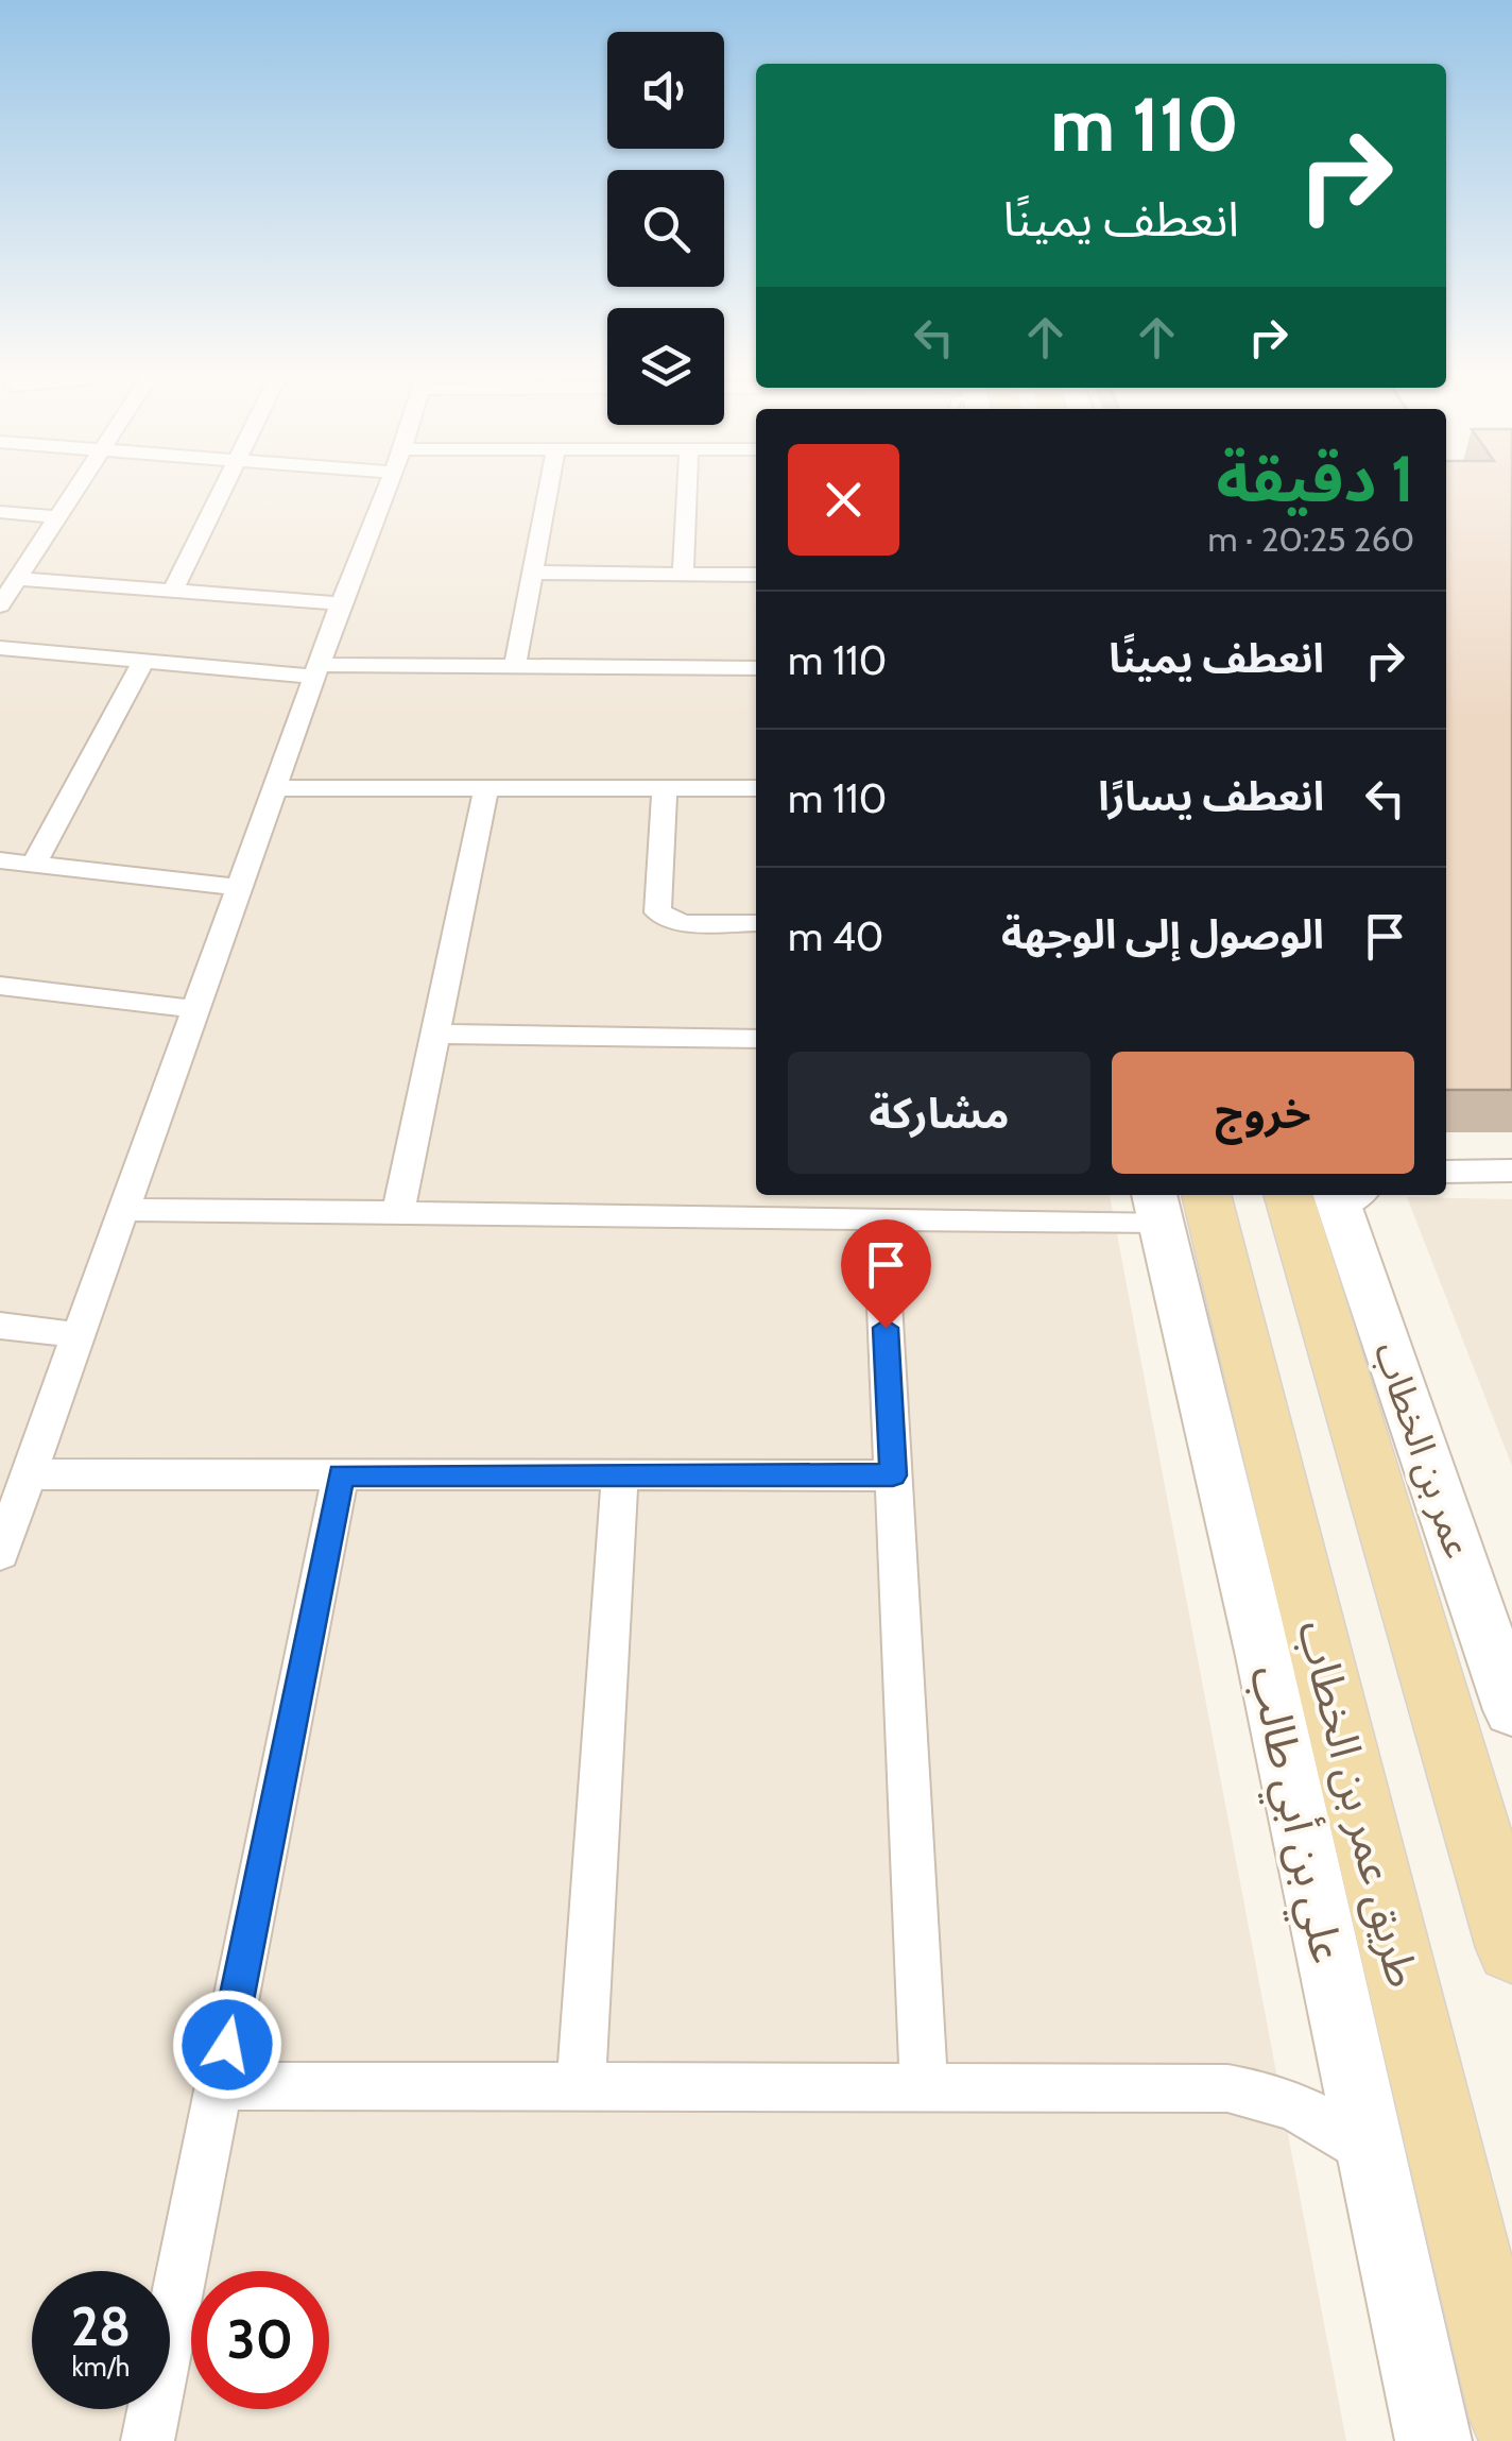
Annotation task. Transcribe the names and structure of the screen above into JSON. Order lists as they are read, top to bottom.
{
  "streets": {
    "main road": ["طريق عمر بن الخطاب"],
    "street": ["عمر بن الخطاب", "علي بن أبي طالب"]
  },
  "crossings": [
    ["طريق عمر بن الخطاب", "علي بن أبي طالب"]
  ],
  "page": {
    "turn": ["110 m", "انعطف يمينًا"],
    "heading": ["1 دقيقة", "260 m · 20:25"],
    "list": [
      {
        "name": "انعطف يمينًا",
        "value": "110 m"
      },
      {
        "name": "انعطف يسارًا",
        "value": "110 m"
      },
      {
        "name": "الوصول إلى الوجهة",
        "value": "40 m"
      }
    ],
    "buttons": ["خروج", "مشاركة"],
    "speed": "28 km/h",
    "limit": "30"
  }
}
